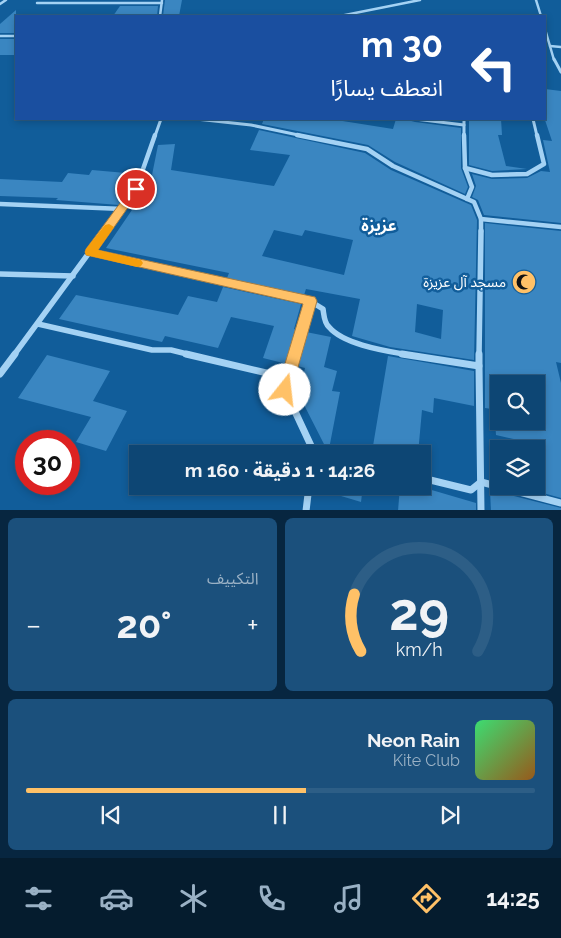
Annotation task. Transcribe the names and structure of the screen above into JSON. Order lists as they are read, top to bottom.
{
  "districts": ["عزيزة"],
  "places": {
    "mosque": ["مسجد آل عزيزة"]
  },
  "page": {
    "turn": ["30 m", "انعطف يسارًا"],
    "limit": "30",
    "trip": "14:26 · 1 دقيقة · 160 m",
    "tile": "التكييف",
    "heat": ["−", "20°", "+"],
    "song": ["Neon Rain", "Kite Club"],
    "tabs": "14:25",
    "gauge": ["29", "km/h"]
  }
}
